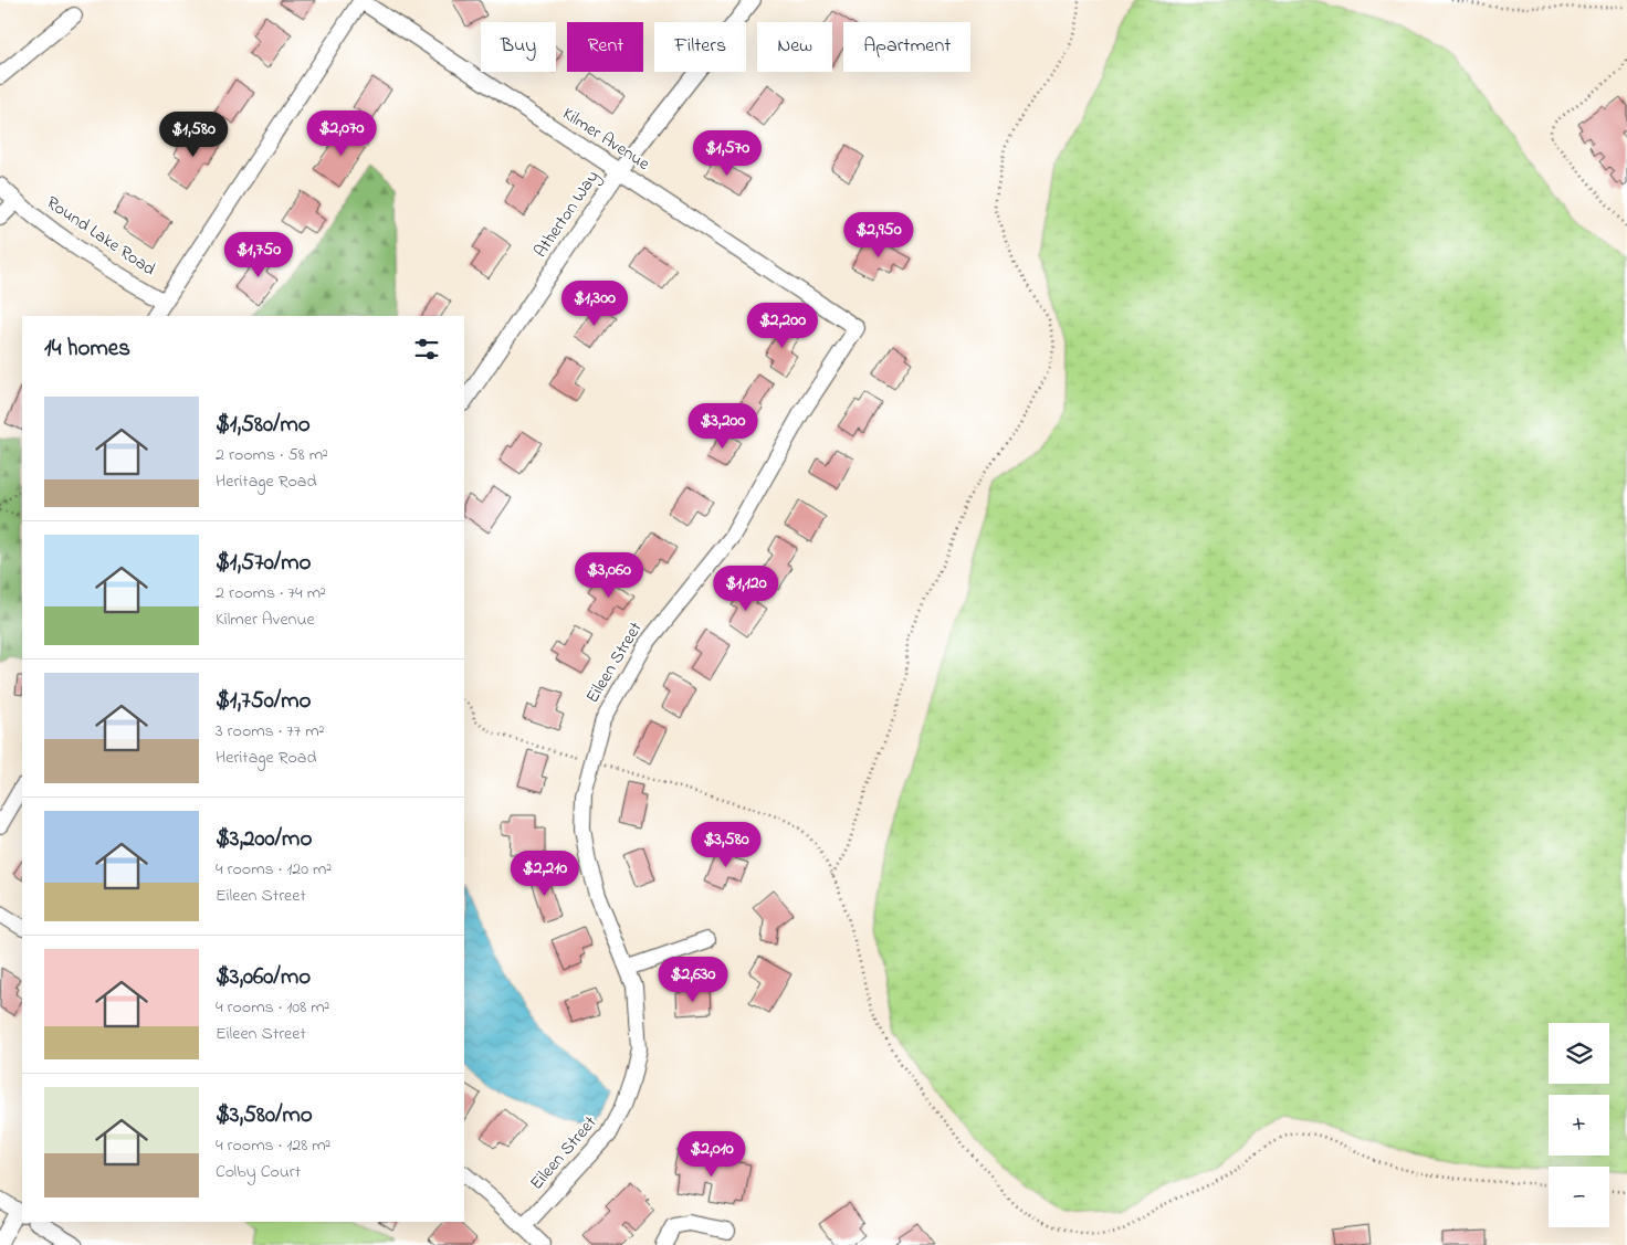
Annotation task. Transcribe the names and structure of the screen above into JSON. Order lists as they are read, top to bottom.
{
  "streets": {
    "street": [
      "Kilmer Avenue",
      "Atherton Way",
      "Round Lake Road",
      "Eileen Street"
    ]
  },
  "crossings": [
    ["Kilmer Avenue", "Atherton Way"],
    ["Kilmer Avenue", "Eileen Street"]
  ],
  "page": {
    "chip": [
      "Buy",
      "Rent",
      "Filters",
      "New",
      "Apartment"
    ],
    "price": [
      "$2,070",
      "$1,580",
      "$1,570",
      "$2,950",
      "$1,750",
      "$1,300",
      "$2,200",
      "$3,200",
      "$3,060",
      "$1,120",
      "$3,580",
      "$2,210",
      "$2,630",
      "$2,010"
    ],
    "heading": "14 homes",
    "list": [
      {
        "name": "$1,580/mo",
        "note": "2 rooms · 58 m² · Heritage Road"
      },
      {
        "name": "$1,570/mo",
        "note": "2 rooms · 74 m² · Kilmer Avenue"
      },
      {
        "name": "$1,750/mo",
        "note": "3 rooms · 77 m² · Heritage Road"
      },
      {
        "name": "$3,200/mo",
        "note": "4 rooms · 120 m² · Eileen Street"
      },
      {
        "name": "$3,060/mo",
        "note": "4 rooms · 108 m² · Eileen Street"
      },
      {
        "name": "$3,580/mo",
        "note": "4 rooms · 128 m² · Colby Court"
      }
    ],
    "map_buttons": ["+", "−"]
  }
}
